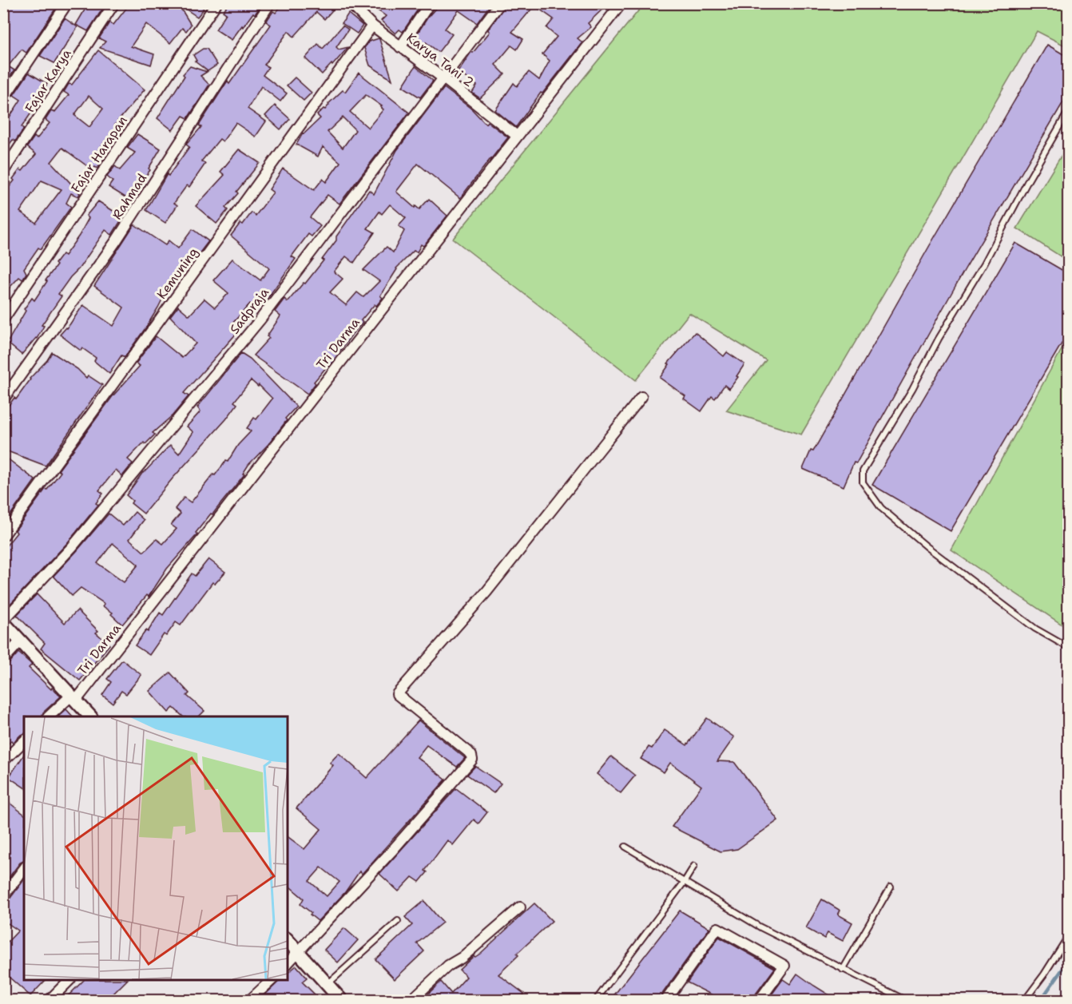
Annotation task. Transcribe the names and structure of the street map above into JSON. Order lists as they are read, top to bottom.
{
  "streets": {
    "street": [
      "Karya Tani 2",
      "Fajar Karya",
      "Fajar Harapan",
      "Rahmad",
      "Kemuning",
      "Sadpraja",
      "Tri Darma"
    ]
  },
  "crossings": [
    ["Karya Tani 2", "Kemuning"],
    ["Karya Tani 2", "Sadpraja"],
    ["Karya Tani 2", "Tri Darma"]
  ]
}
